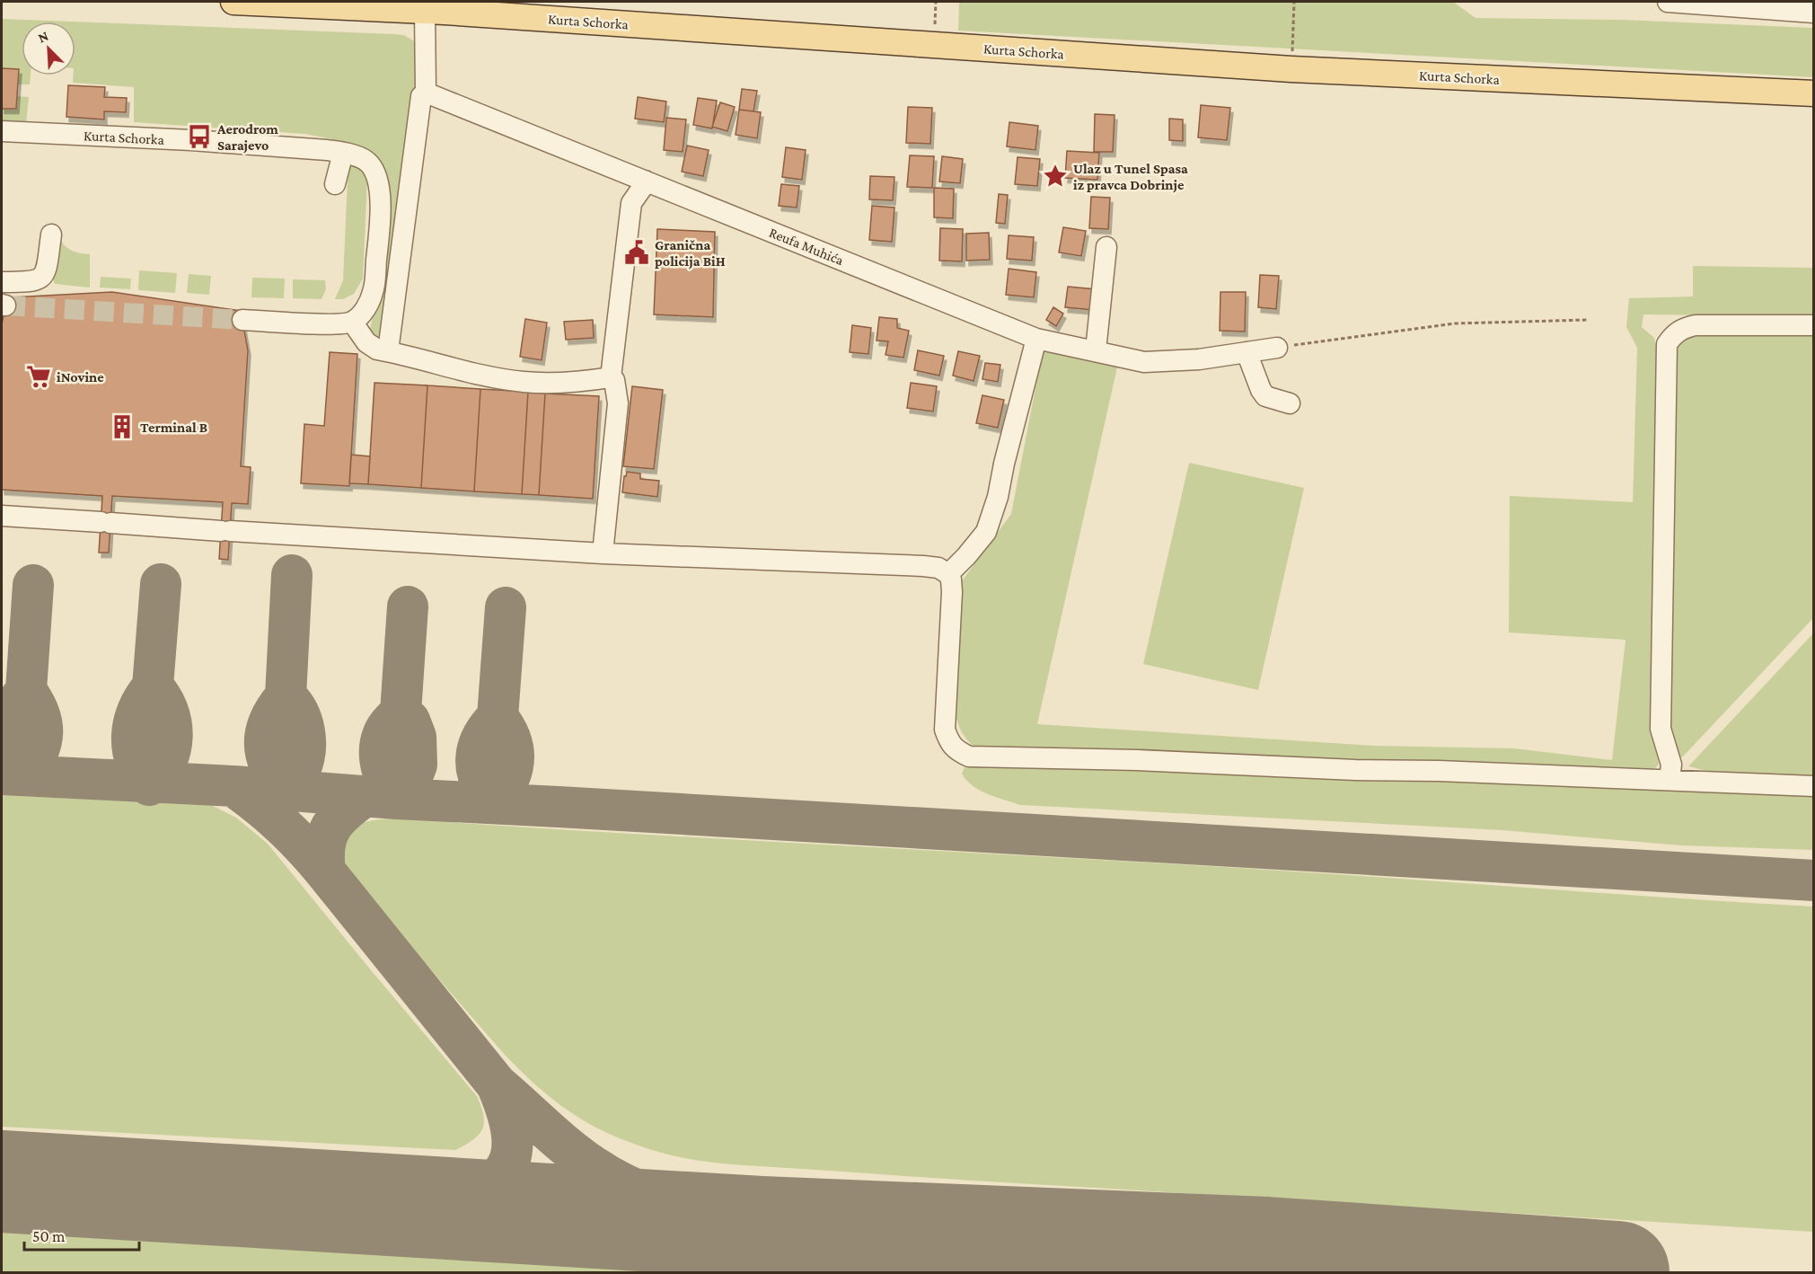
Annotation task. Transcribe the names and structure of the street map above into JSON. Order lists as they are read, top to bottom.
{
  "streets": {
    "main road": ["Kurta Schorka"],
    "street": ["Reufa Muhića"]
  },
  "places": {
    "bus stop": ["Aerodrom Sarajevo"],
    "place": ["Ulaz u Tunel Spasa iz pravca Dobrinje"],
    "public building": ["Granična policija BiH"],
    "supermarket": ["iNovine"],
    "building": ["Terminal B"]
  },
  "scale_bar": "50 m",
  "north": "top left"
}
